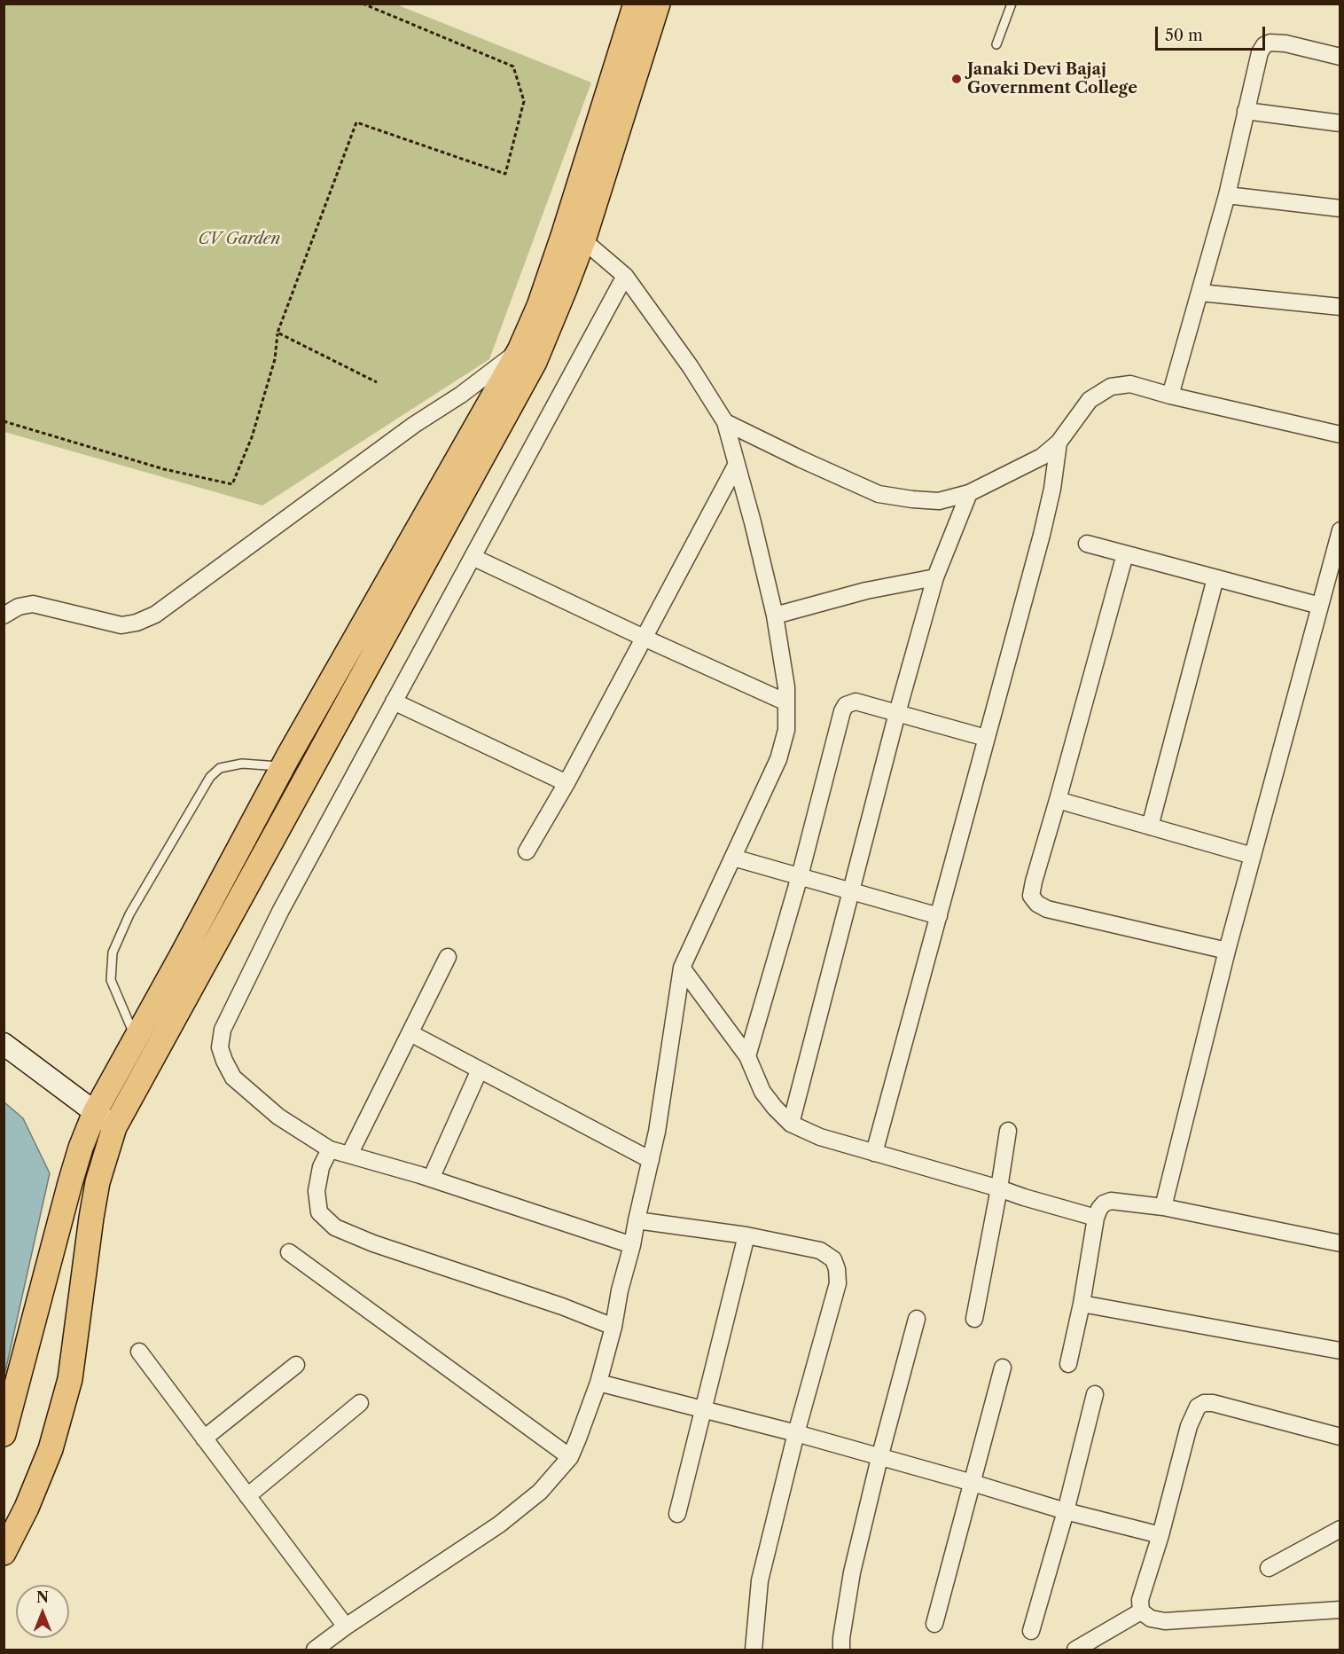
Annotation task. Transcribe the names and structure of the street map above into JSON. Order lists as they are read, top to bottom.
{
  "parks": ["CV Garden"],
  "places": ["Janaki Devi Bajaj Government College"],
  "scale_bar": "50 m",
  "north": "top"
}
